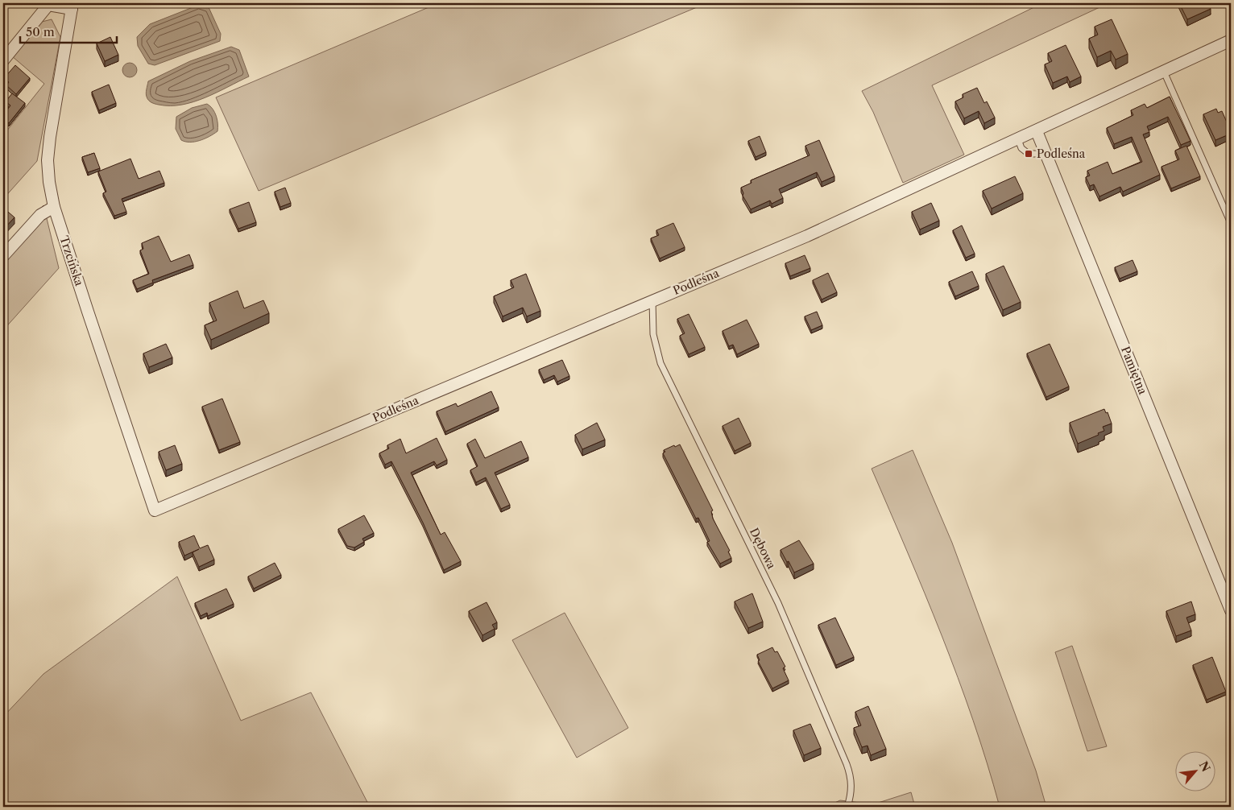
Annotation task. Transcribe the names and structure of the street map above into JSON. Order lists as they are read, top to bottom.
{
  "streets": {
    "street": ["Trzcińska", "Podleśna", "Pamiętna"],
    "lane": ["Dębowa"]
  },
  "crossings": [
    ["Trzcińska", "Podleśna"],
    ["Podleśna", "Pamiętna"],
    ["Podleśna", "Dębowa"]
  ],
  "places": {
    "transit": ["Podleśna"]
  },
  "scale_bar": "50 m",
  "north": "top right"
}
